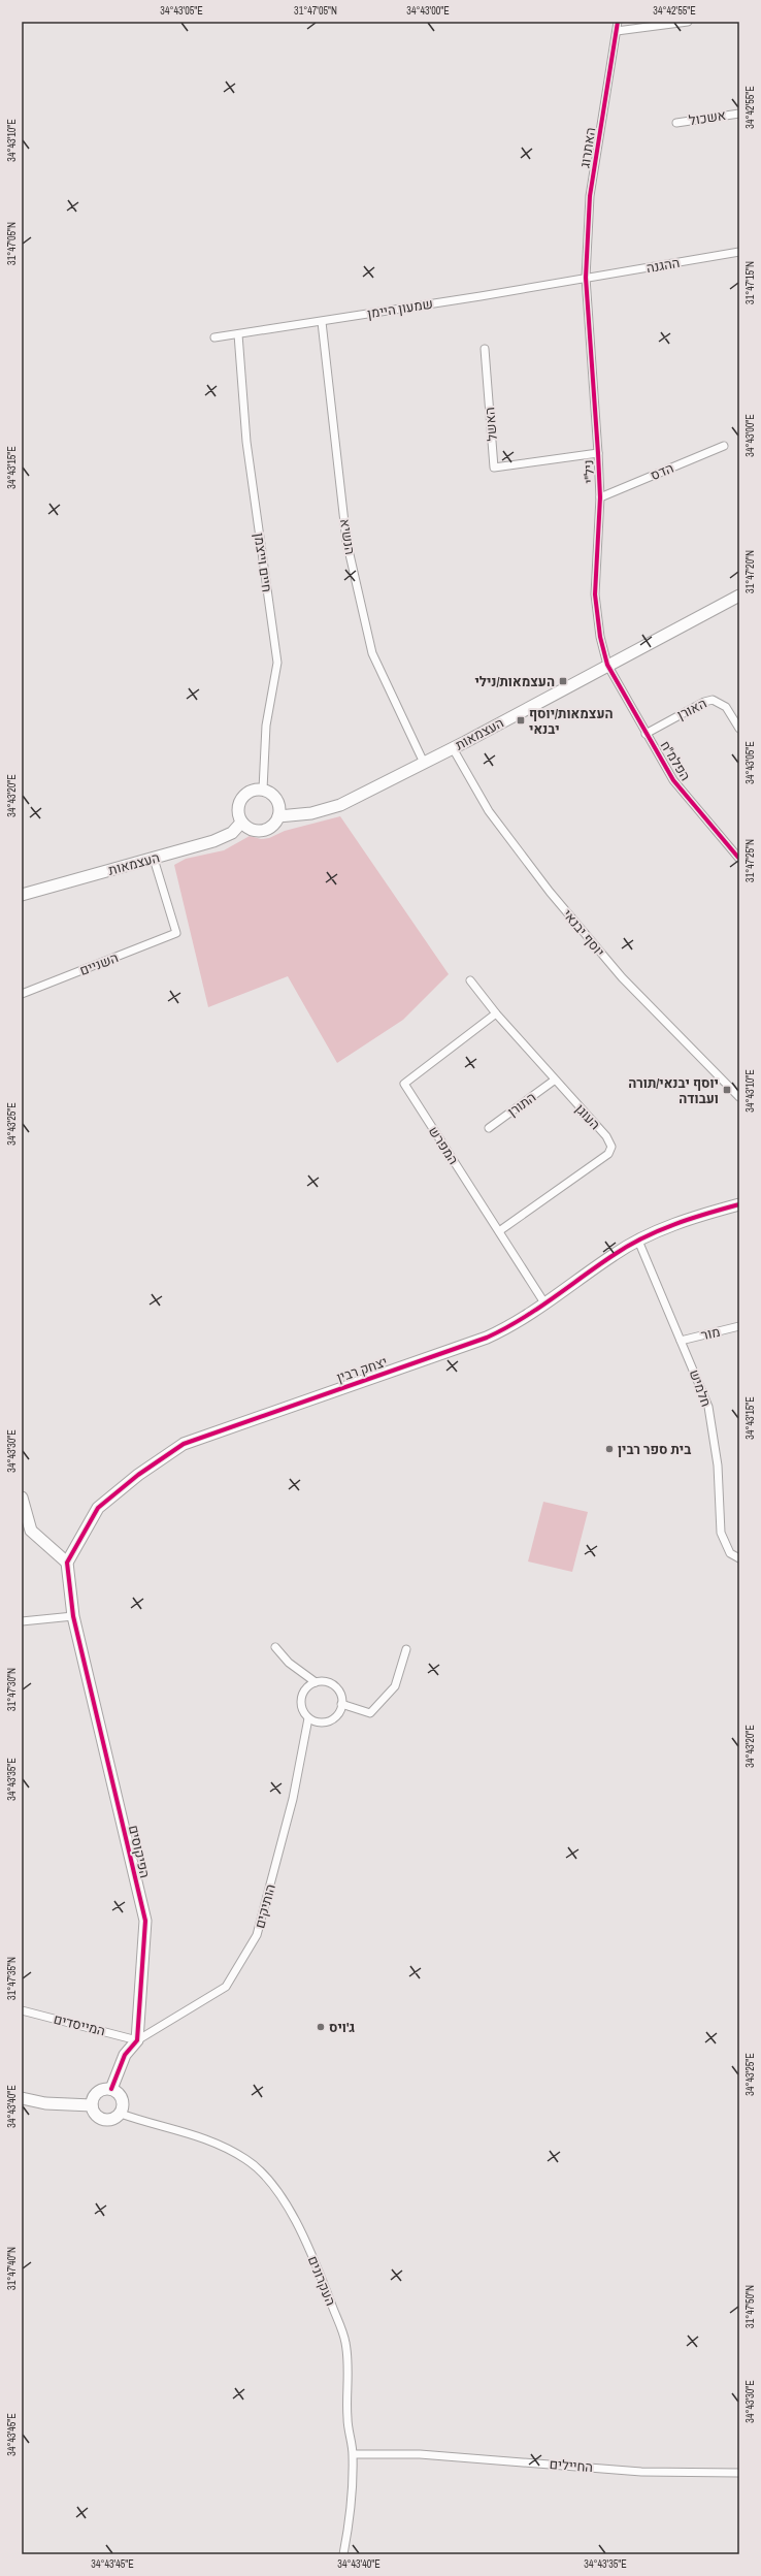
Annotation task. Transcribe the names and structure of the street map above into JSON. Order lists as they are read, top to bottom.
{
  "streets": {
    "street": [
      "אשכול",
      "האתרוג",
      "ההגנה",
      "שמעון היימן",
      "האשל",
      "ניל\"י",
      "הדס",
      "הנשיא",
      "חיים וייצמן",
      "האורן",
      "העצמאות",
      "הפלמ\"ח",
      "יוסף יבנאי",
      "השניים",
      "התורן",
      "העוגן",
      "המפרש",
      "מור",
      "יצחק רבין",
      "חלמיש",
      "הפיקוסים",
      "הותיקים",
      "המייסדים",
      "העקרונים",
      "החיילים"
    ]
  },
  "crossings": [
    ["האתרוג", "ההגנה"],
    ["האתרוג", "שמעון היימן"],
    ["האתרוג", "ניל\"י"],
    ["ההגנה", "שמעון היימן"],
    ["ההגנה", "ניל\"י"],
    ["שמעון היימן", "ניל\"י"],
    ["שמעון היימן", "הנשיא"],
    ["שמעון היימן", "חיים וייצמן"],
    ["האשל", "ניל\"י"],
    ["ניל\"י", "הדס"],
    ["ניל\"י", "העצמאות"],
    ["ניל\"י", "הפלמ\"ח"],
    ["הנשיא", "העצמאות"],
    ["חיים וייצמן", "העצמאות"],
    ["האורן", "הפלמ\"ח"],
    ["העצמאות", "הפלמ\"ח"],
    ["העצמאות", "יוסף יבנאי"],
    ["העצמאות", "השניים"],
    ["התורן", "העוגן"],
    ["העוגן", "המפרש"],
    ["המפרש", "יצחק רבין"],
    ["מור", "חלמיש"],
    ["יצחק רבין", "חלמיש"],
    ["הפיקוסים", "הותיקים"],
    ["הפיקוסים", "המייסדים"],
    ["הותיקים", "המייסדים"],
    ["העקרונים", "החיילים"]
  ],
  "places": {
    "transit": ["העצמאות/נילי", "העצמאות/יוסף יבנאי", "יוסף יבנאי/תורה ועבודה"],
    "other": ["בית ספר רבין", "ג'ויס"]
  },
  "coordinates": [
    "34°43'05\"E",
    "31°47'05\"N",
    "34°43'00\"E",
    "34°42'55\"E",
    "34°43'10\"E",
    "31°47'15\"N",
    "34°43'15\"E",
    "31°47'20\"N",
    "34°43'20\"E",
    "31°47'25\"N",
    "34°43'25\"E",
    "34°43'30\"E",
    "31°47'30\"N",
    "34°43'35\"E",
    "31°47'35\"N",
    "34°43'40\"E",
    "31°47'40\"N",
    "31°47'50\"N",
    "34°43'45\"E"
  ]
}
